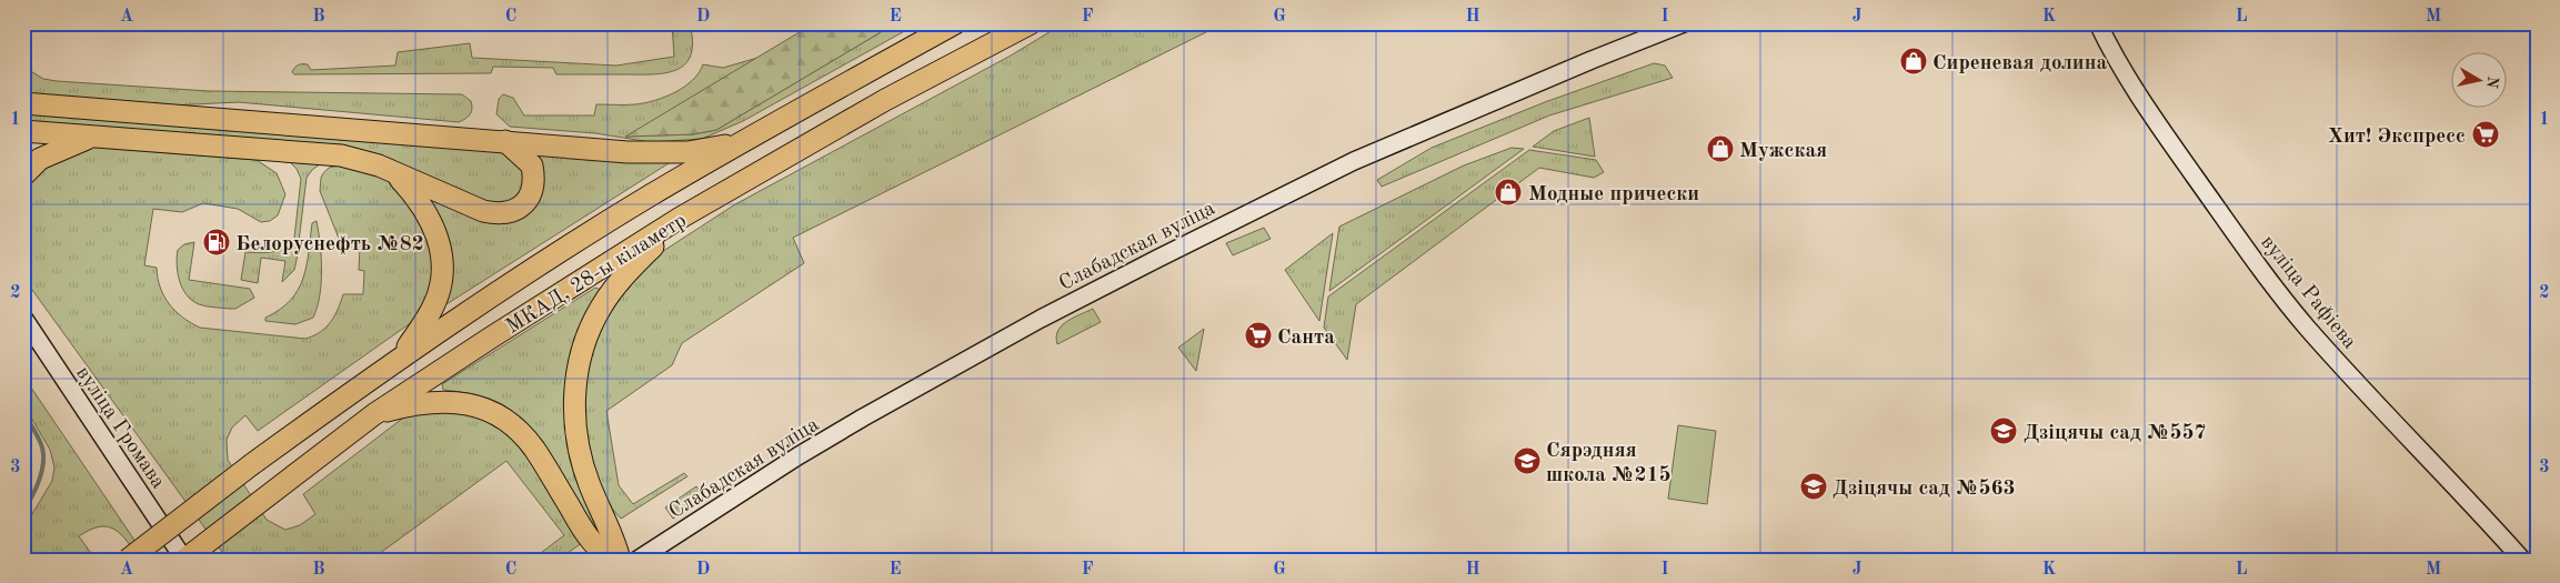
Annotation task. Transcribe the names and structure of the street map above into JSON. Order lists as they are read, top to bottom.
{
  "streets": {
    "highway": ["МКАД, 28-ы кіламетр"],
    "main road": ["Слабадская вуліца", "вуліца Рафіева", "вуліца Громава"]
  },
  "crossings": [
    ["МКАД, 28-ы кіламетр", "вуліца Громава"]
  ],
  "places": {
    "shop": ["Сиреневая долина", "Мужская", "Модные прически"],
    "supermarket": ["Хит! Экспресс", "Санта"],
    "fuel station": ["Белоруснефть №82"],
    "school or university": ["Дзіцячы сад №557", "Сярэдняя школа №215", "Дзіцячы сад №563"]
  },
  "north": "right",
  "grid": {
    "columns": [
      "A",
      "B",
      "C",
      "D",
      "E",
      "F",
      "G",
      "H",
      "I",
      "J",
      "K",
      "L",
      "M"
    ],
    "rows": ["1", "2", "3"]
  }
}
